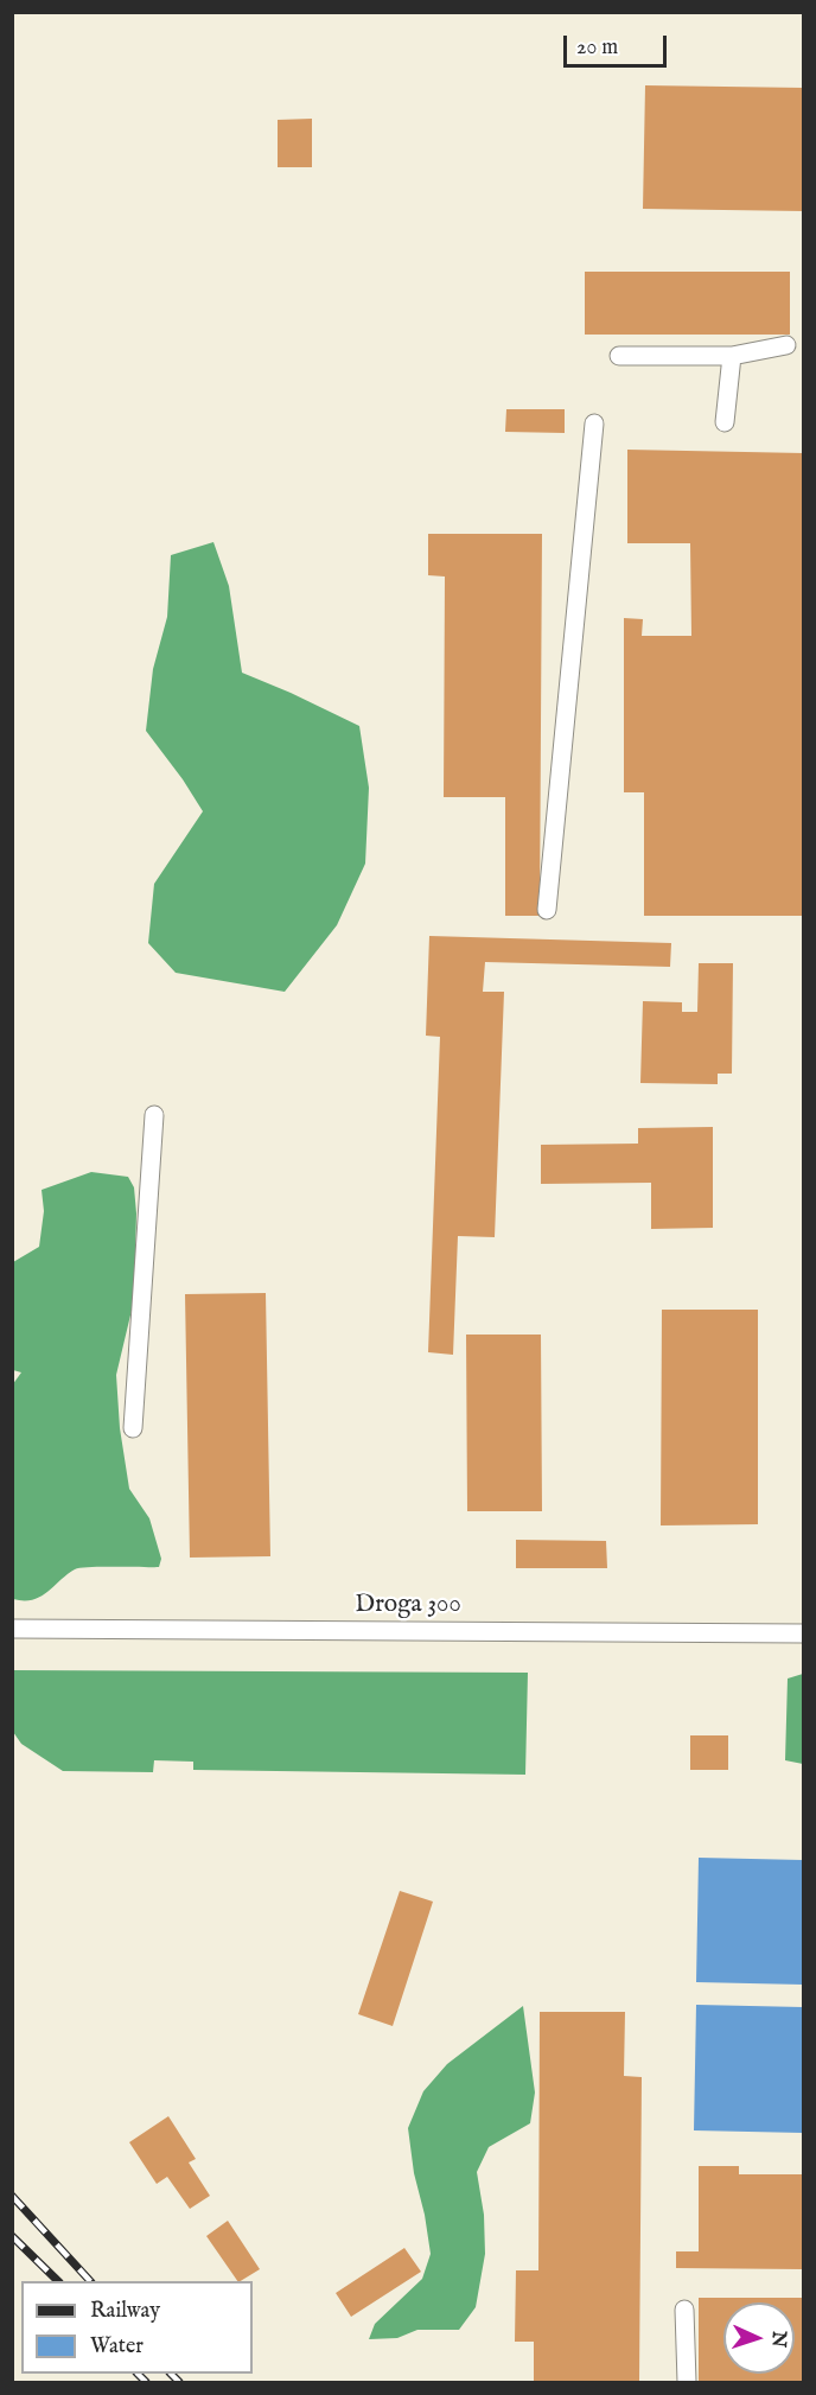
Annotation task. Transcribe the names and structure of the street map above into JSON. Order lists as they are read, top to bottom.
{
  "streets": {
    "lane": ["Droga 300"]
  },
  "legend": ["Railway", "Water"],
  "scale_bar": "20 m",
  "north": "right"
}
